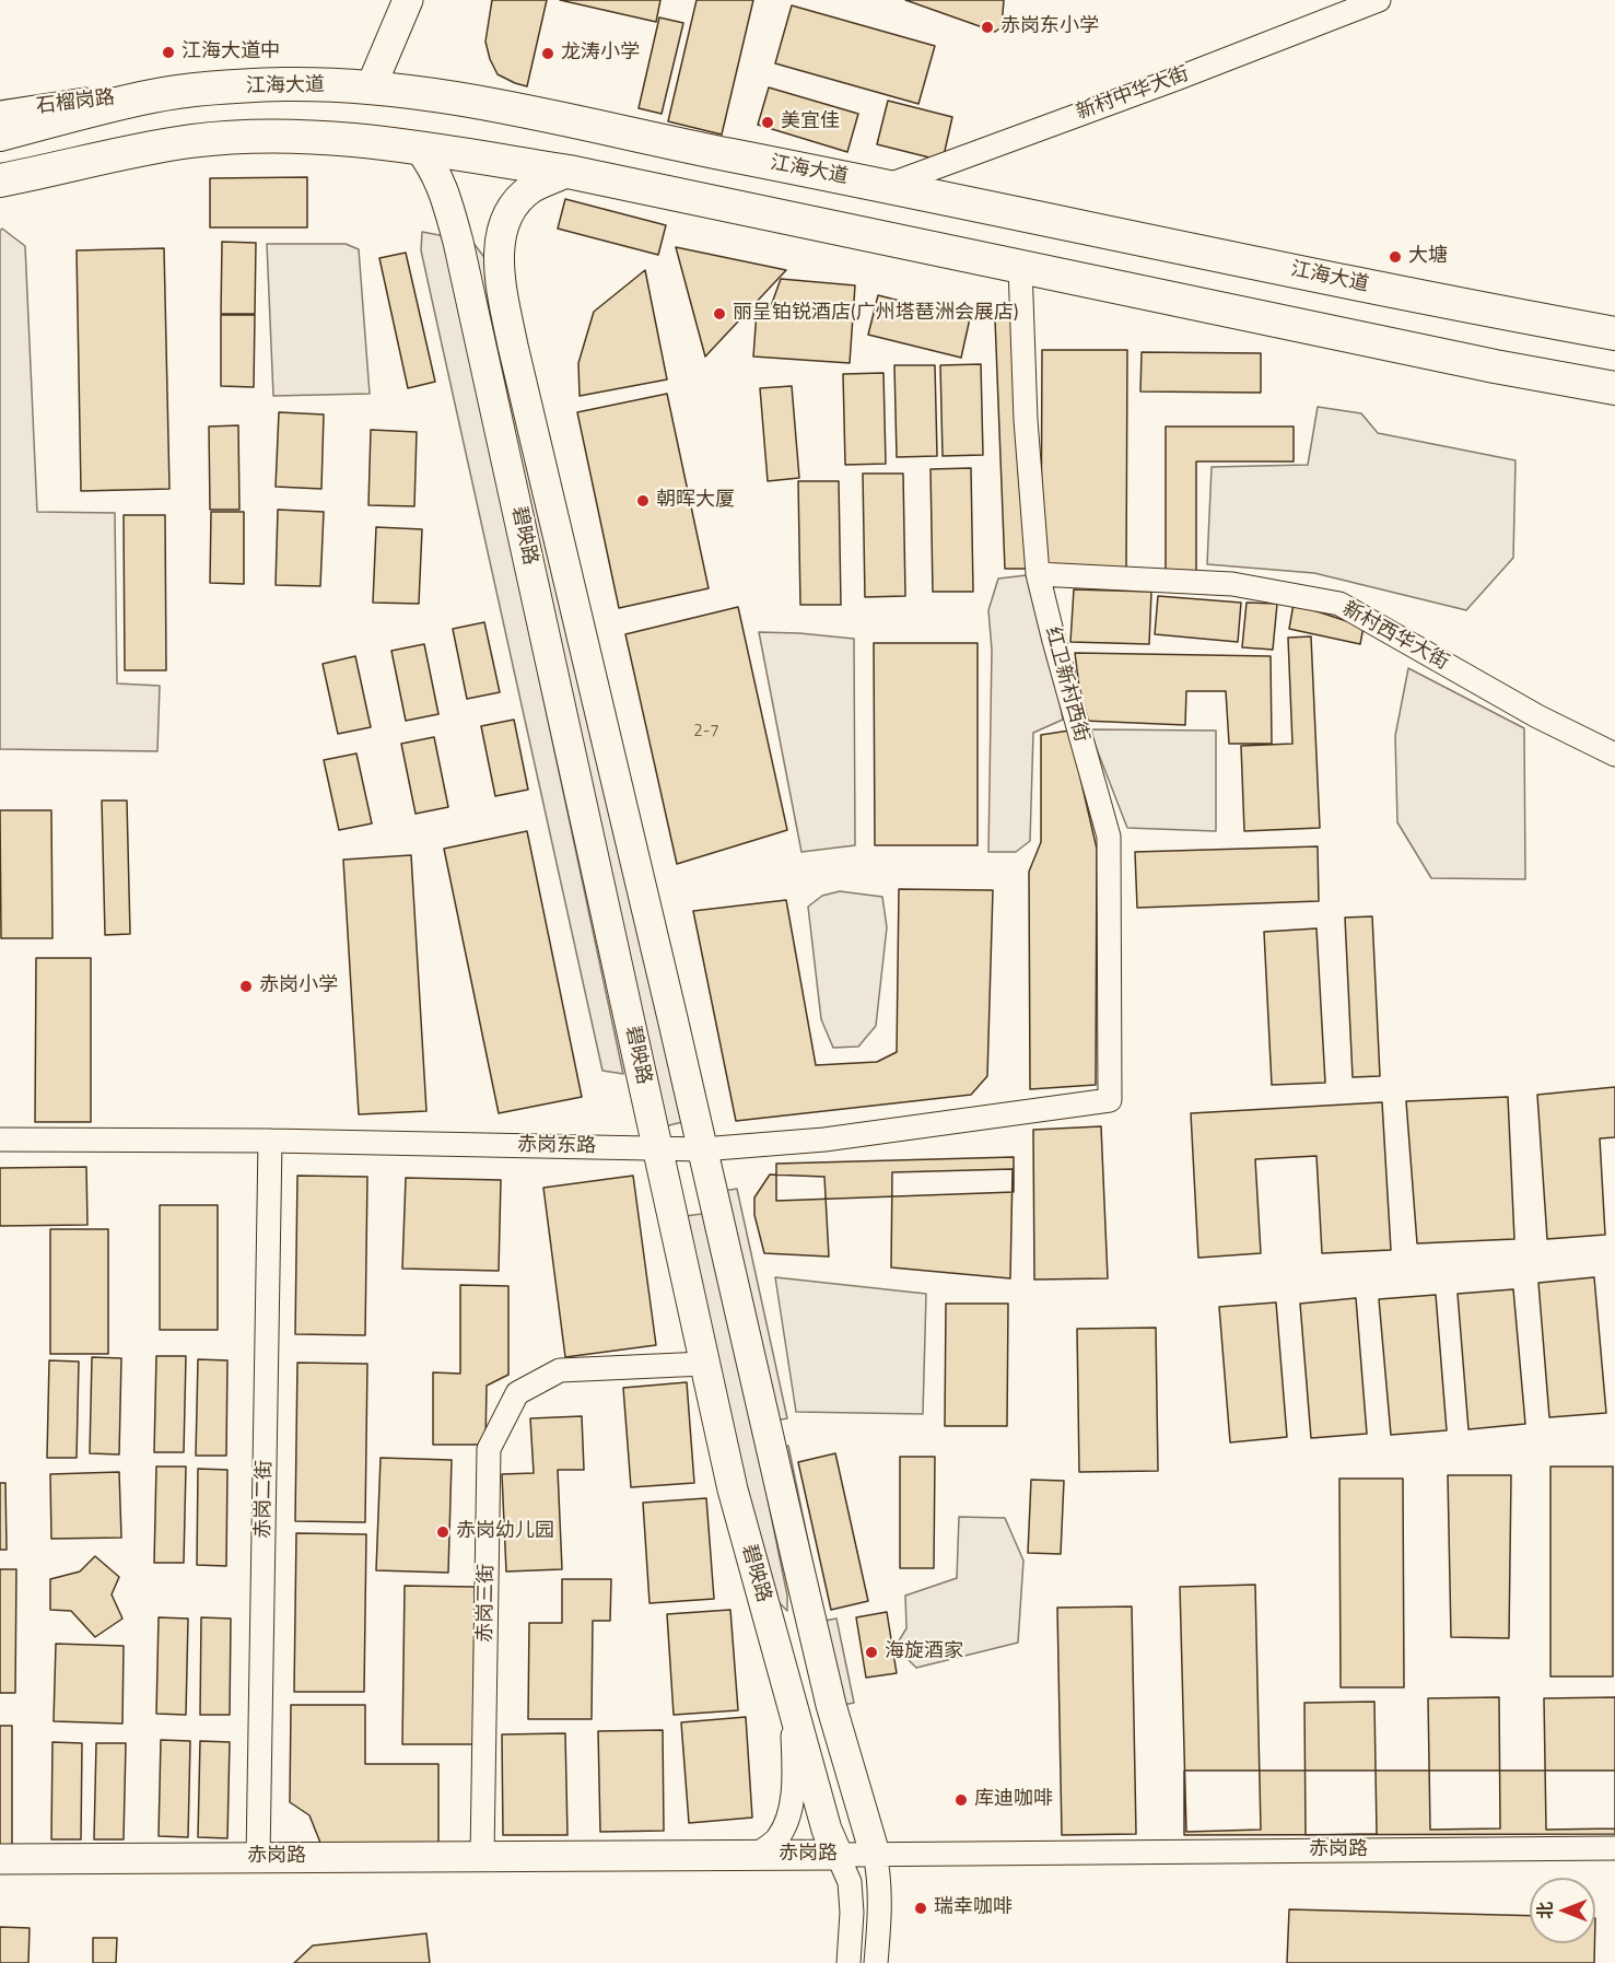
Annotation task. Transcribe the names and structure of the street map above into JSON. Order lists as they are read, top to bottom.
{
  "streets": {
    "highway": ["江海大道"],
    "main road": ["碧映路", "赤岗路"],
    "street": [
      "新村中华大街",
      "石榴岗路",
      "新村西华大街",
      "红卫新村西街",
      "赤岗东路",
      "赤岗二街",
      "赤岗三街"
    ]
  },
  "crossings": [
    ["江海大道", "新村中华大街"],
    ["江海大道", "石榴岗路"],
    ["碧映路", "赤岗东路"],
    ["碧映路", "赤岗三街"],
    ["碧映路", "赤岗路"],
    ["新村西华大街", "红卫新村西街"],
    ["红卫新村西街", "赤岗东路"],
    ["赤岗东路", "赤岗二街"],
    ["赤岗二街", "赤岗路"],
    ["赤岗三街", "赤岗路"]
  ],
  "places": [
    "赤岗东小学",
    "江海大道中",
    "龙涛小学",
    "美宜佳",
    "大塘",
    "丽呈铂锐酒店(广州塔琶洲会展店)",
    "朝晖大厦",
    "赤岗小学",
    "赤岗幼儿园",
    "海旋酒家",
    "库迪咖啡",
    "瑞幸咖啡"
  ],
  "house_numbers": ["2-7"],
  "north": "left"
}
